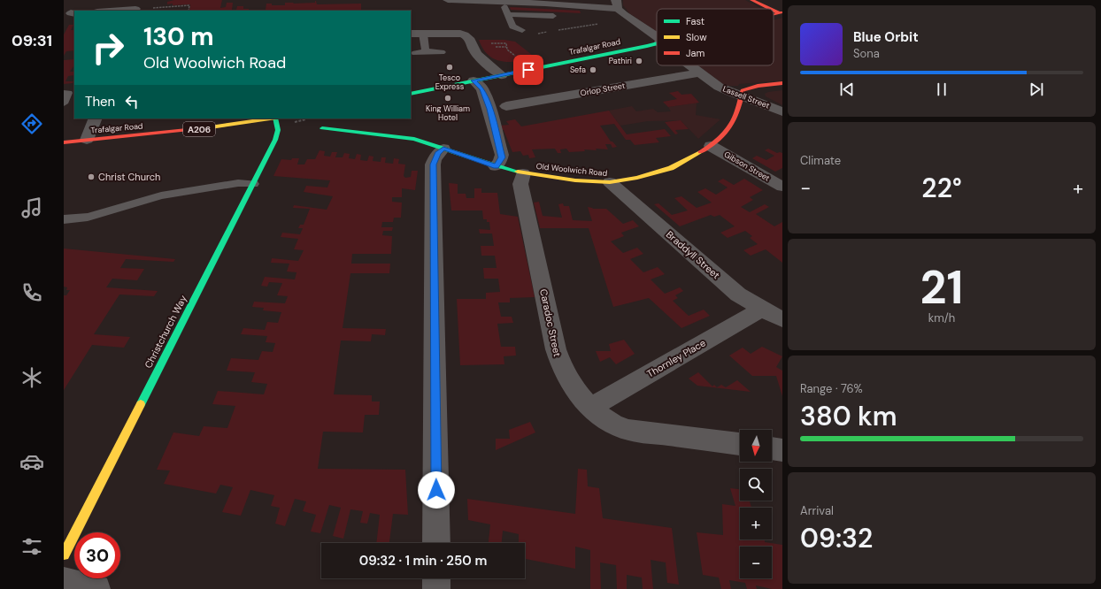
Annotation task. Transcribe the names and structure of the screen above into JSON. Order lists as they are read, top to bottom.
{
  "streets": {
    "street": [
      "Trafalgar Road",
      "Orlop Street",
      "Lassell Street",
      "A206",
      "Gibson Street",
      "Old Woolwich Road",
      "Braddyll Street",
      "Caradoc Street",
      "Christchurch Way",
      "Thornley Place"
    ]
  },
  "crossings": [
    ["Orlop Street", "Lassell Street"],
    ["Lassell Street", "Old Woolwich Road"],
    ["Gibson Street", "Old Woolwich Road"],
    ["Old Woolwich Road", "Braddyll Street"],
    ["Old Woolwich Road", "Caradoc Street"],
    ["Braddyll Street", "Thornley Place"],
    ["Caradoc Street", "Thornley Place"]
  ],
  "places": [
    "Pathiri",
    "Tesco Express",
    "Sefa",
    "King William Hotel",
    "Christ Church"
  ],
  "legend": ["Fast", "Slow", "Jam"],
  "north": "bottom",
  "page": {
    "tabs": "09:31",
    "turn": ["130 m", "Old Woolwich Road"],
    "song": ["Blue Orbit", "Sona"],
    "then": "Then",
    "tile": [
      "Climate",
      ["21", "km/h"],
      ["Range · 76%", "380 km"],
      ["Arrival", "09:32"]
    ],
    "heat": ["−", "22°", "+"],
    "map_buttons": ["+", "−"],
    "limit": "30",
    "trip": "09:32 · 1 min · 250 m"
  }
}
